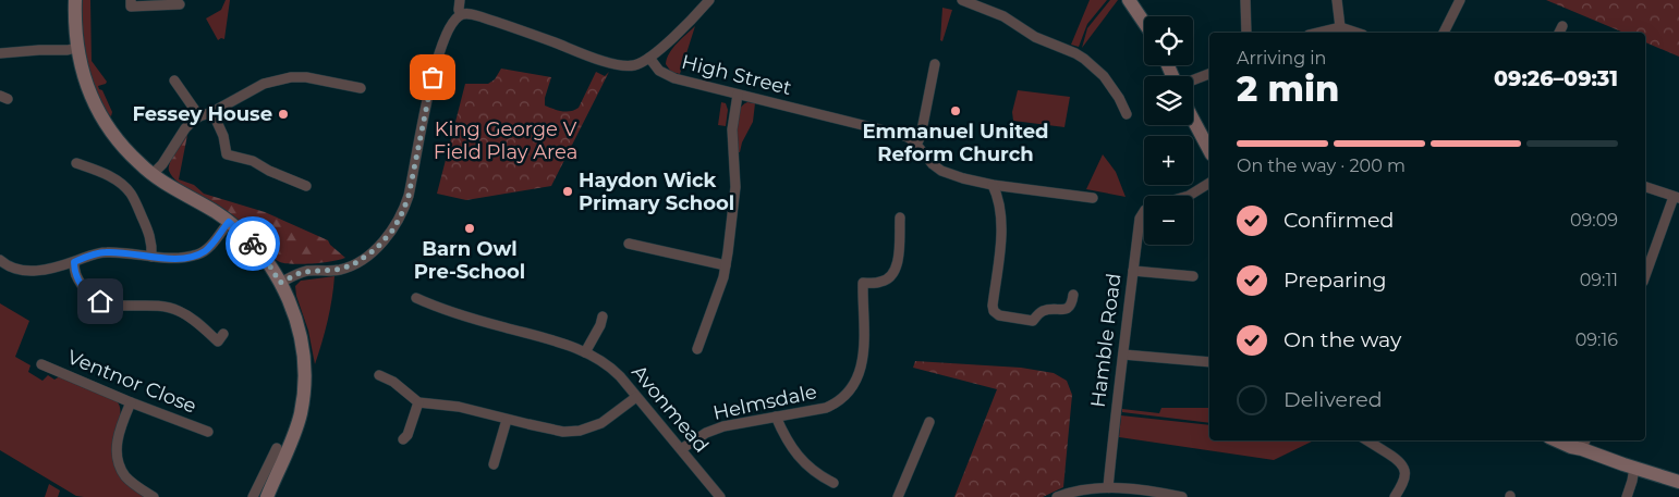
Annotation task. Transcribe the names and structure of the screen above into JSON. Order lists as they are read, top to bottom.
{
  "streets": {
    "street": [
      "High Street",
      "Hamble Road",
      "Ventnor Close",
      "Helmsdale",
      "Avonmead"
    ]
  },
  "crossings": [
    ["Helmsdale", "Avonmead"]
  ],
  "parks": ["King George V Field Play Area"],
  "places": [
    "Emmanuel United Reform Church",
    "Fessey House",
    "Haydon Wick Primary School",
    "Barn Owl Pre-School"
  ],
  "page": {
    "map_buttons": ["+", "−"],
    "heading": ["2 min", "Arriving in", "09:26–09:31"],
    "bar": "On the way · 200 m",
    "list": [
      ["Confirmed", "09:09"],
      ["Preparing", "09:11"],
      ["On the way", "09:16"],
      "Delivered"
    ]
  }
}
